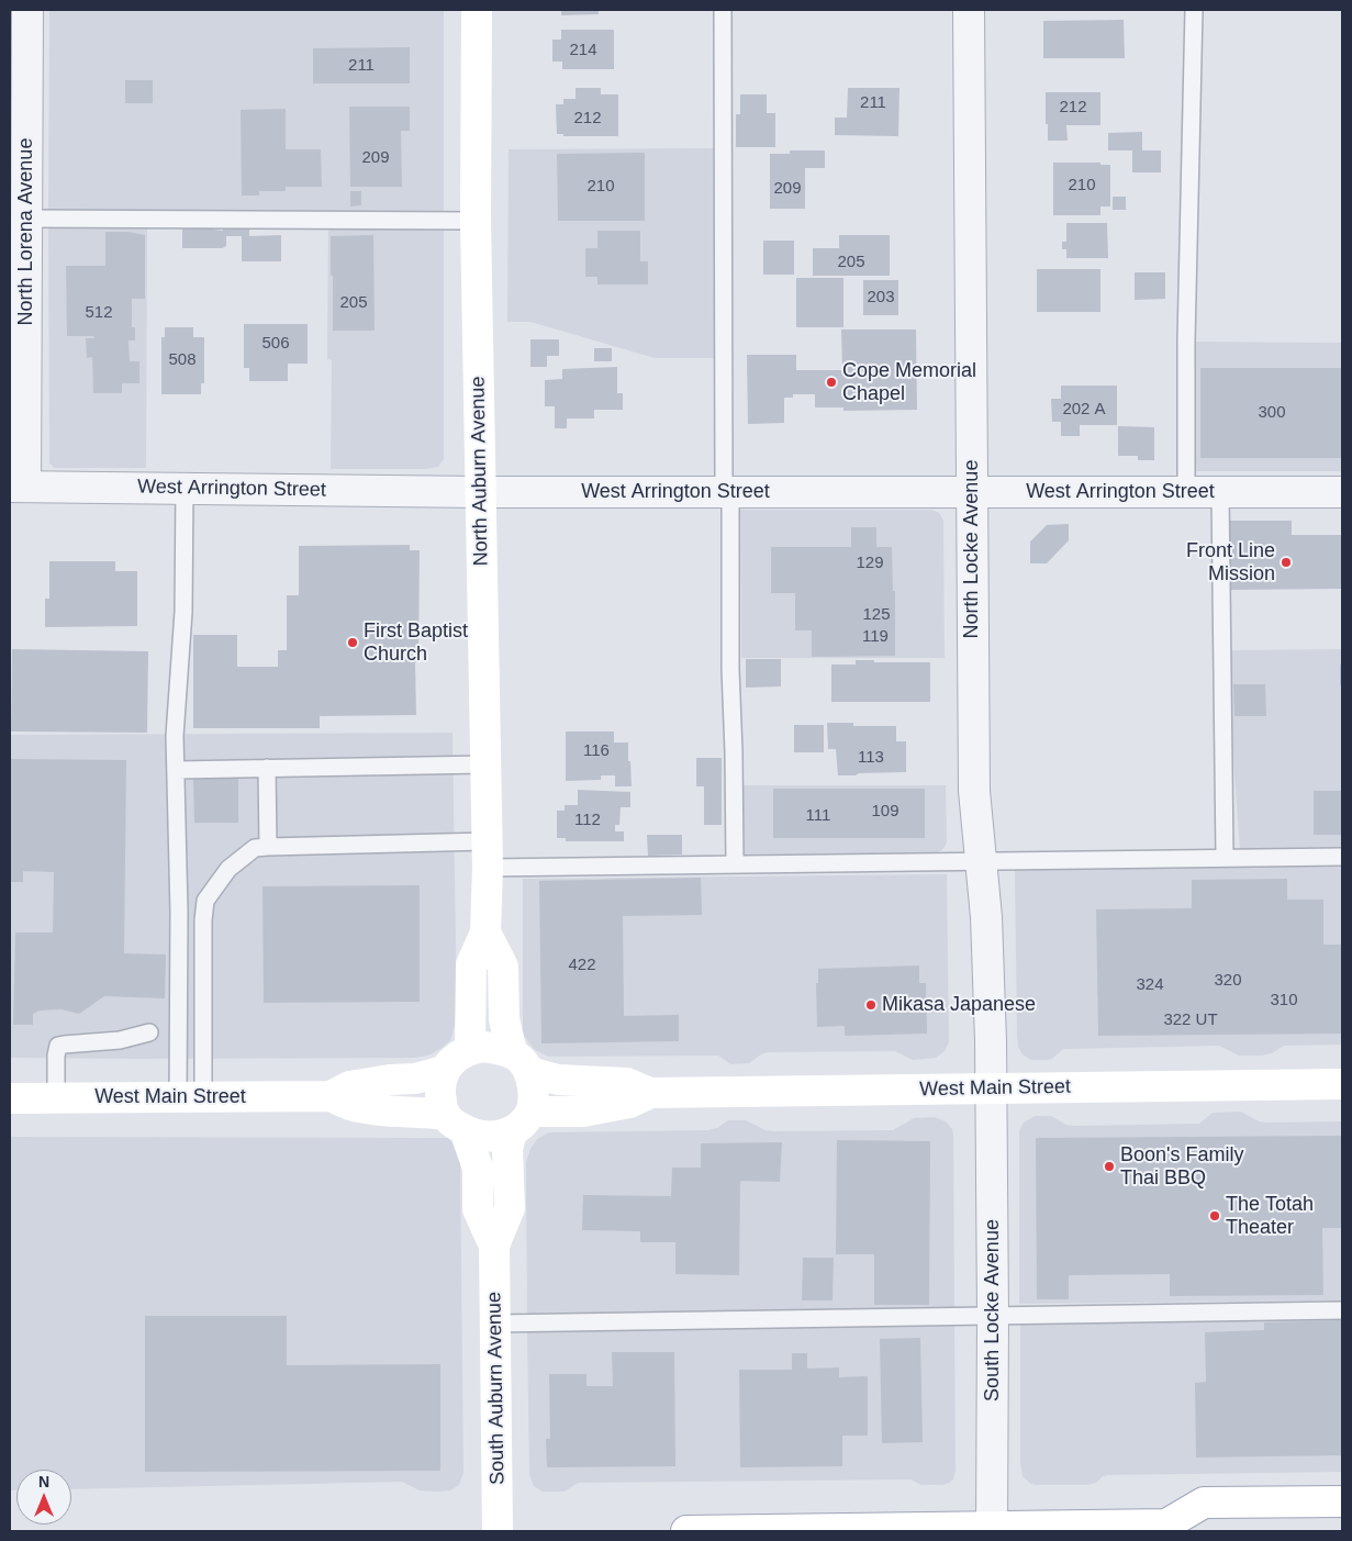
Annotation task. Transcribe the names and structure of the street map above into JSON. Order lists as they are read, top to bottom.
{
  "streets": {
    "main road": ["North Auburn Avenue", "West Main Street", "South Auburn Avenue"],
    "street": [
      "North Lorena Avenue",
      "West Arrington Street",
      "North Locke Avenue",
      "South Locke Avenue"
    ]
  },
  "crossings": [
    ["North Lorena Avenue", "West Arrington Street"],
    ["North Auburn Avenue", "West Arrington Street"],
    ["North Auburn Avenue", "West Main Street"],
    ["North Auburn Avenue", "South Auburn Avenue"],
    ["West Arrington Street", "North Locke Avenue"],
    ["North Locke Avenue", "West Main Street"],
    ["North Locke Avenue", "South Locke Avenue"],
    ["West Main Street", "South Locke Avenue"],
    ["West Main Street", "South Auburn Avenue"]
  ],
  "places": [
    "Cope Memorial Chapel",
    "Front Line Mission",
    "First Baptist Church",
    "Mikasa Japanese",
    "Boon's Family Thai BBQ",
    "The Totah Theater"
  ],
  "house_numbers": [
    "214",
    "211",
    "211",
    "212",
    "212",
    "209",
    "210",
    "210",
    "209",
    "205",
    "203",
    "205",
    "512",
    "506",
    "508",
    "202 A",
    "300",
    "129",
    "125",
    "119",
    "116",
    "113",
    "109",
    "111",
    "112",
    "422",
    "320",
    "324",
    "310",
    "322 UT"
  ],
  "north": "top"
}
